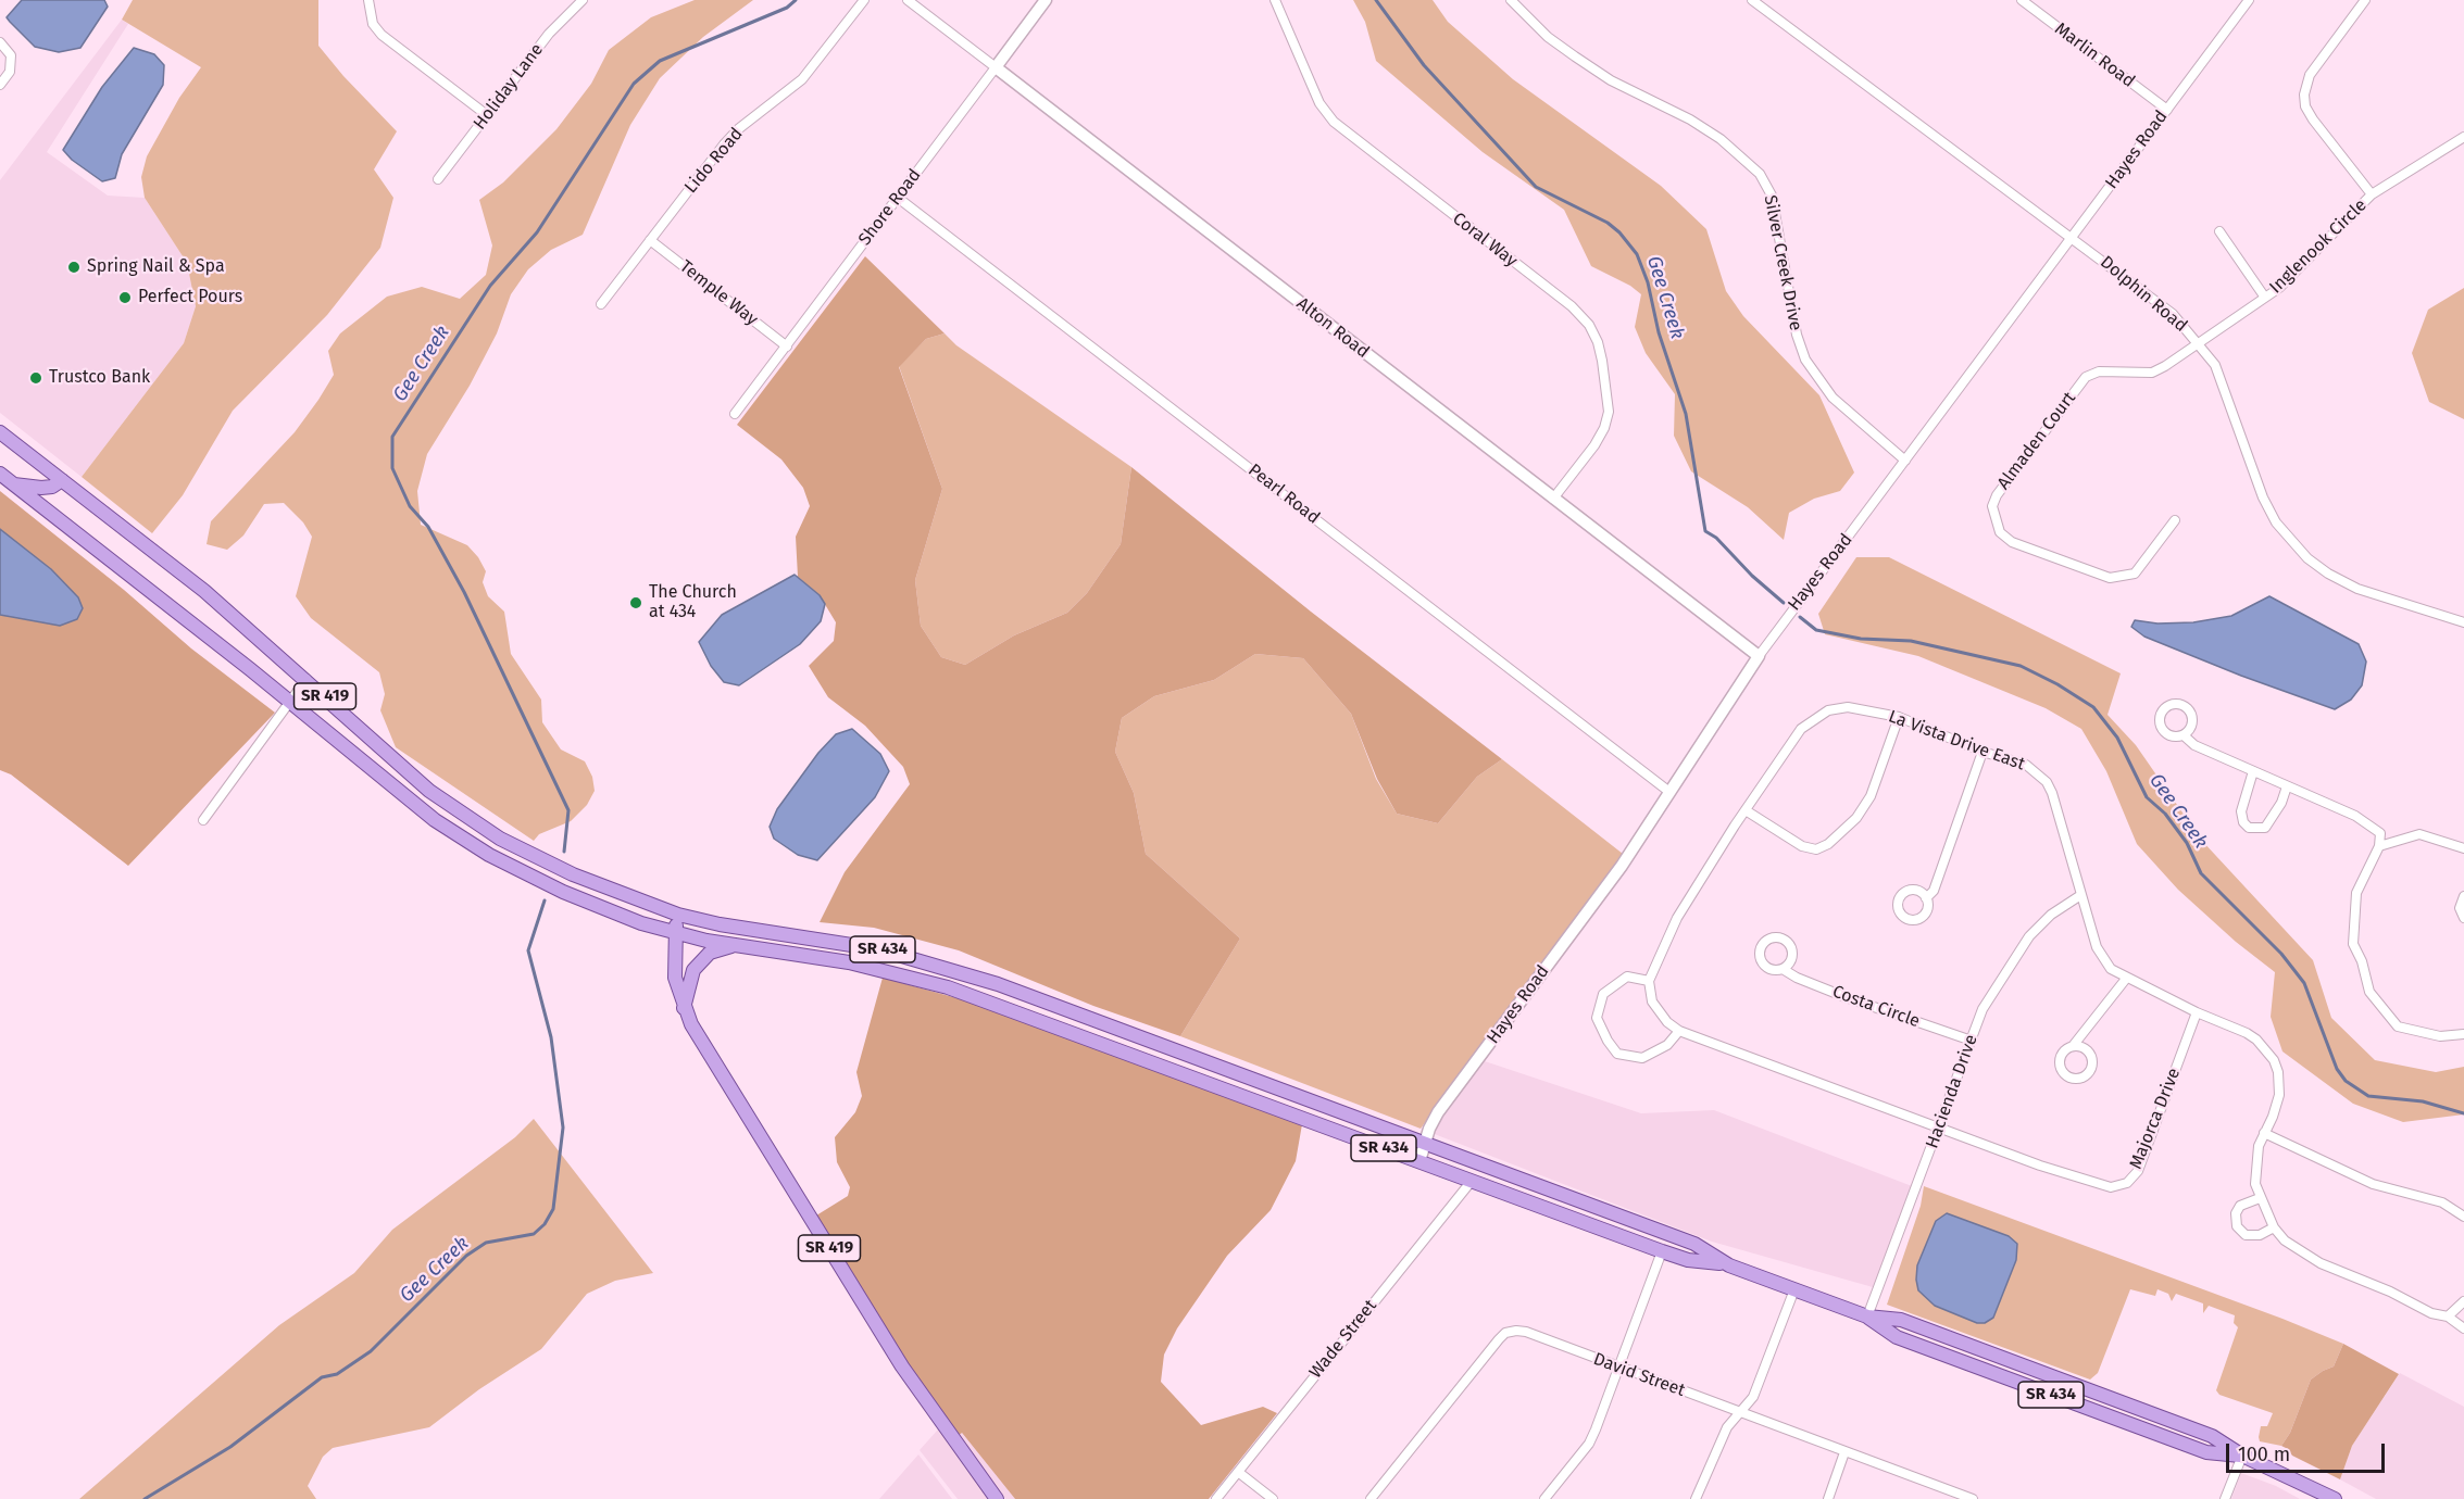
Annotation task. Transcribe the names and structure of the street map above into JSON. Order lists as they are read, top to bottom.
{
  "streets": {
    "main road": ["SR 419", "SR 434"],
    "street": [
      "Marlin Road",
      "Holiday Lane",
      "Hayes Road",
      "Lido Road",
      "Shore Road",
      "Coral Way",
      "Inglenook Circle",
      "Silver Creek Drive",
      "Temple Way",
      "Dolphin Road",
      "Alton Road",
      "Almaden Court",
      "Pearl Road",
      "La Vista Drive East",
      "Costa Circle",
      "Hacienda Drive",
      "Majorca Drive",
      "Wade Street",
      "David Street"
    ]
  },
  "crossings": [
    ["Marlin Road", "Hayes Road"],
    ["Hayes Road", "Silver Creek Drive"],
    ["Hayes Road", "Dolphin Road"],
    ["Hayes Road", "Alton Road"],
    ["Hayes Road", "Pearl Road"],
    ["Hayes Road", "SR 434"],
    ["Lido Road", "Temple Way"],
    ["Shore Road", "Temple Way"],
    ["Shore Road", "Alton Road"],
    ["Shore Road", "Pearl Road"],
    ["Coral Way", "Alton Road"],
    ["Inglenook Circle", "Dolphin Road"],
    ["Inglenook Circle", "Almaden Court"],
    ["Dolphin Road", "Almaden Court"],
    ["SR 419", "SR 434"],
    ["La Vista Drive East", "Hacienda Drive"],
    ["La Vista Drive East", "Majorca Drive"],
    ["SR 434", "Hacienda Drive"],
    ["SR 434", "Wade Street"],
    ["Costa Circle", "Hacienda Drive"],
    ["Hacienda Drive", "Majorca Drive"]
  ],
  "water": ["Gee Creek"],
  "places": [
    "Spring Nail & Spa",
    "Perfect Pours",
    "Trustco Bank",
    "The Church at 434"
  ],
  "scale_bar": "100 m"
}
